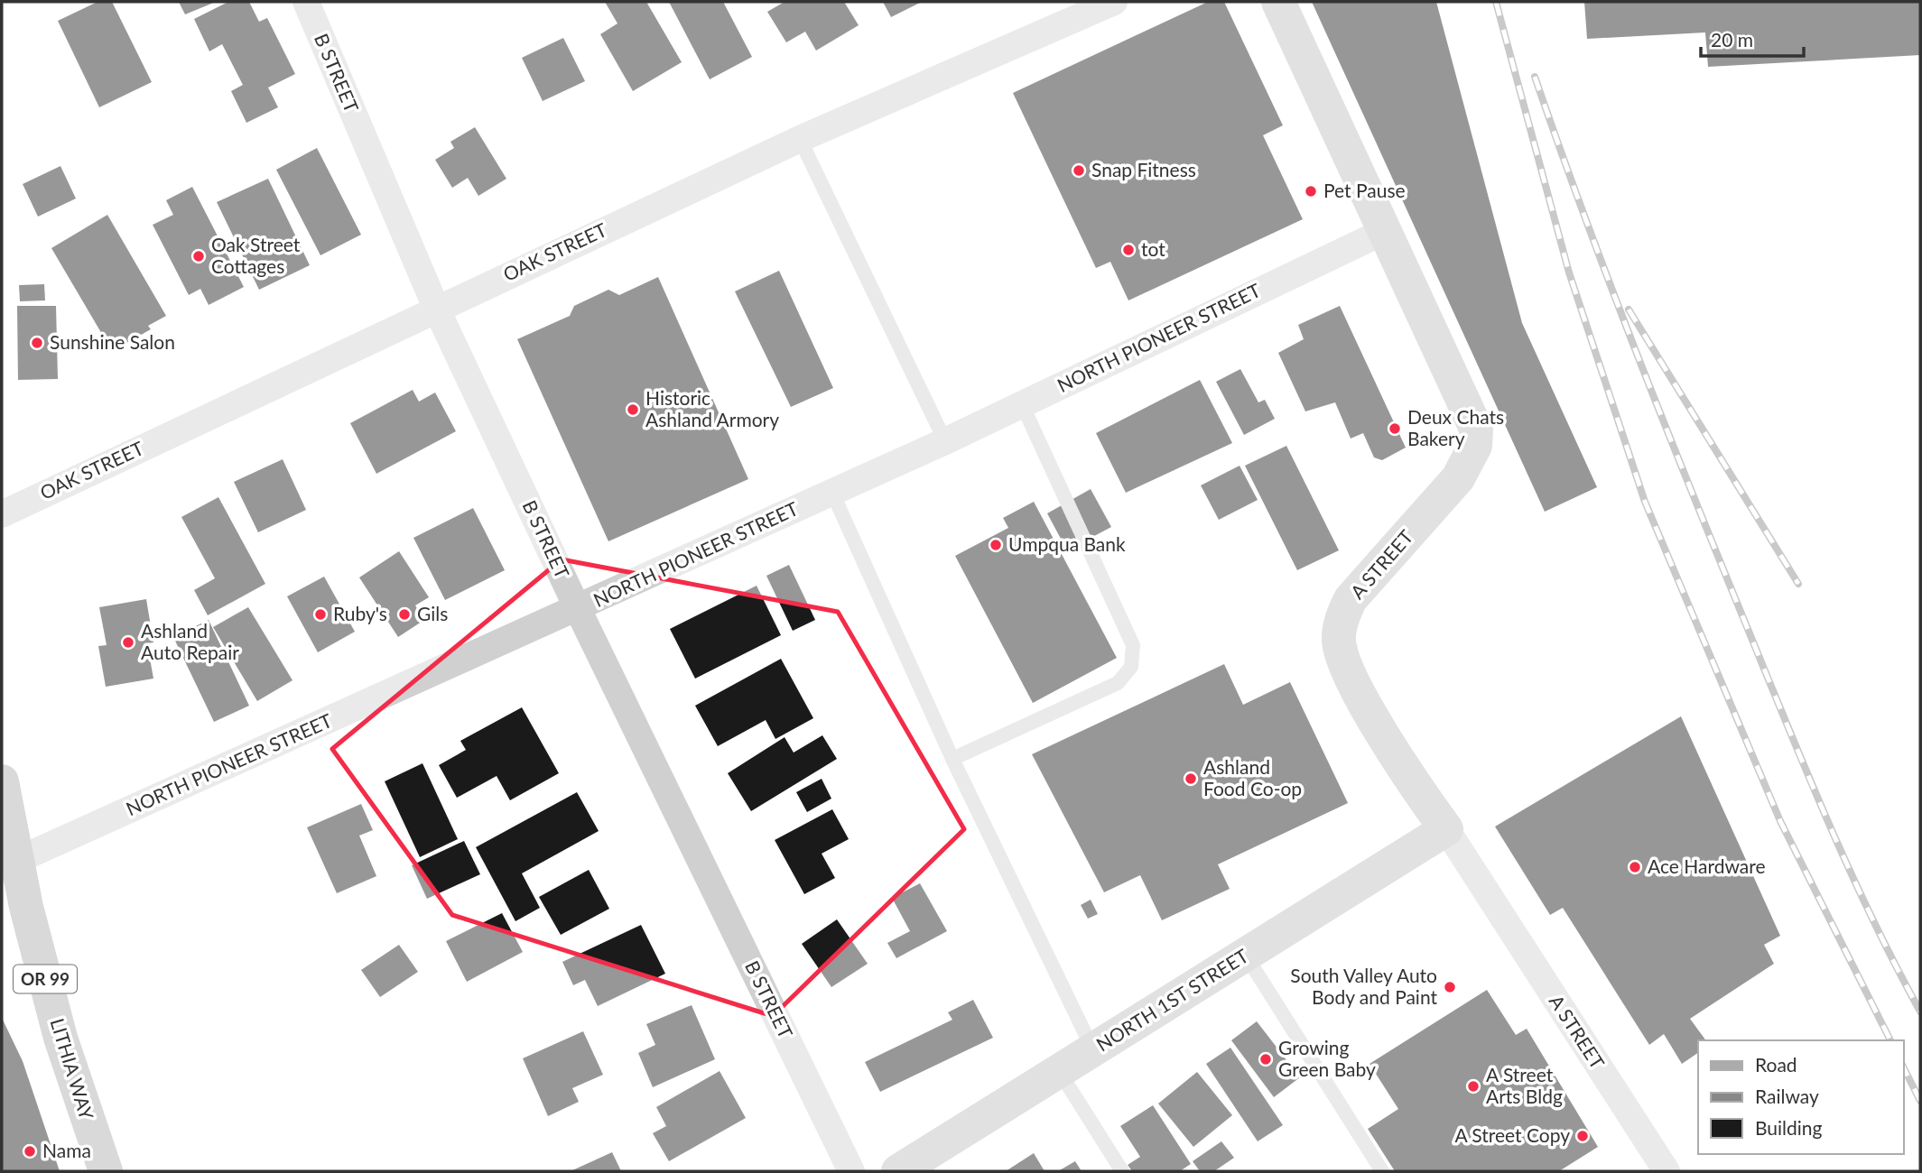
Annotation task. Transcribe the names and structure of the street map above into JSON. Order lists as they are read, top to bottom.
{
  "streets": {
    "main road": ["OR 99", "LITHIA WAY"],
    "street": [
      "B STREET",
      "OAK STREET",
      "NORTH PIONEER STREET",
      "A STREET",
      "NORTH 1ST STREET"
    ]
  },
  "crossings": [
    ["B STREET", "OAK STREET"],
    ["B STREET", "NORTH PIONEER STREET"],
    ["NORTH PIONEER STREET", "A STREET"],
    ["NORTH PIONEER STREET", "LITHIA WAY"],
    ["A STREET", "NORTH 1ST STREET"]
  ],
  "places": [
    "Snap Fitness",
    "Pet Pause",
    "tot",
    "Oak Street Cottages",
    "Sunshine Salon",
    "Historic Ashland Armory",
    "Deux Chats Bakery",
    "Umpqua Bank",
    "Ruby's",
    "Gils",
    "Ashland Auto Repair",
    "Ashland Food Co-op",
    "Ace Hardware",
    "South Valley Auto Body and Paint",
    "Growing Green Baby",
    "A Street Arts Bldg",
    "A Street Copy",
    "Nama"
  ],
  "legend": ["Road", "Railway", "Building"],
  "scale_bar": "20 m"
}
